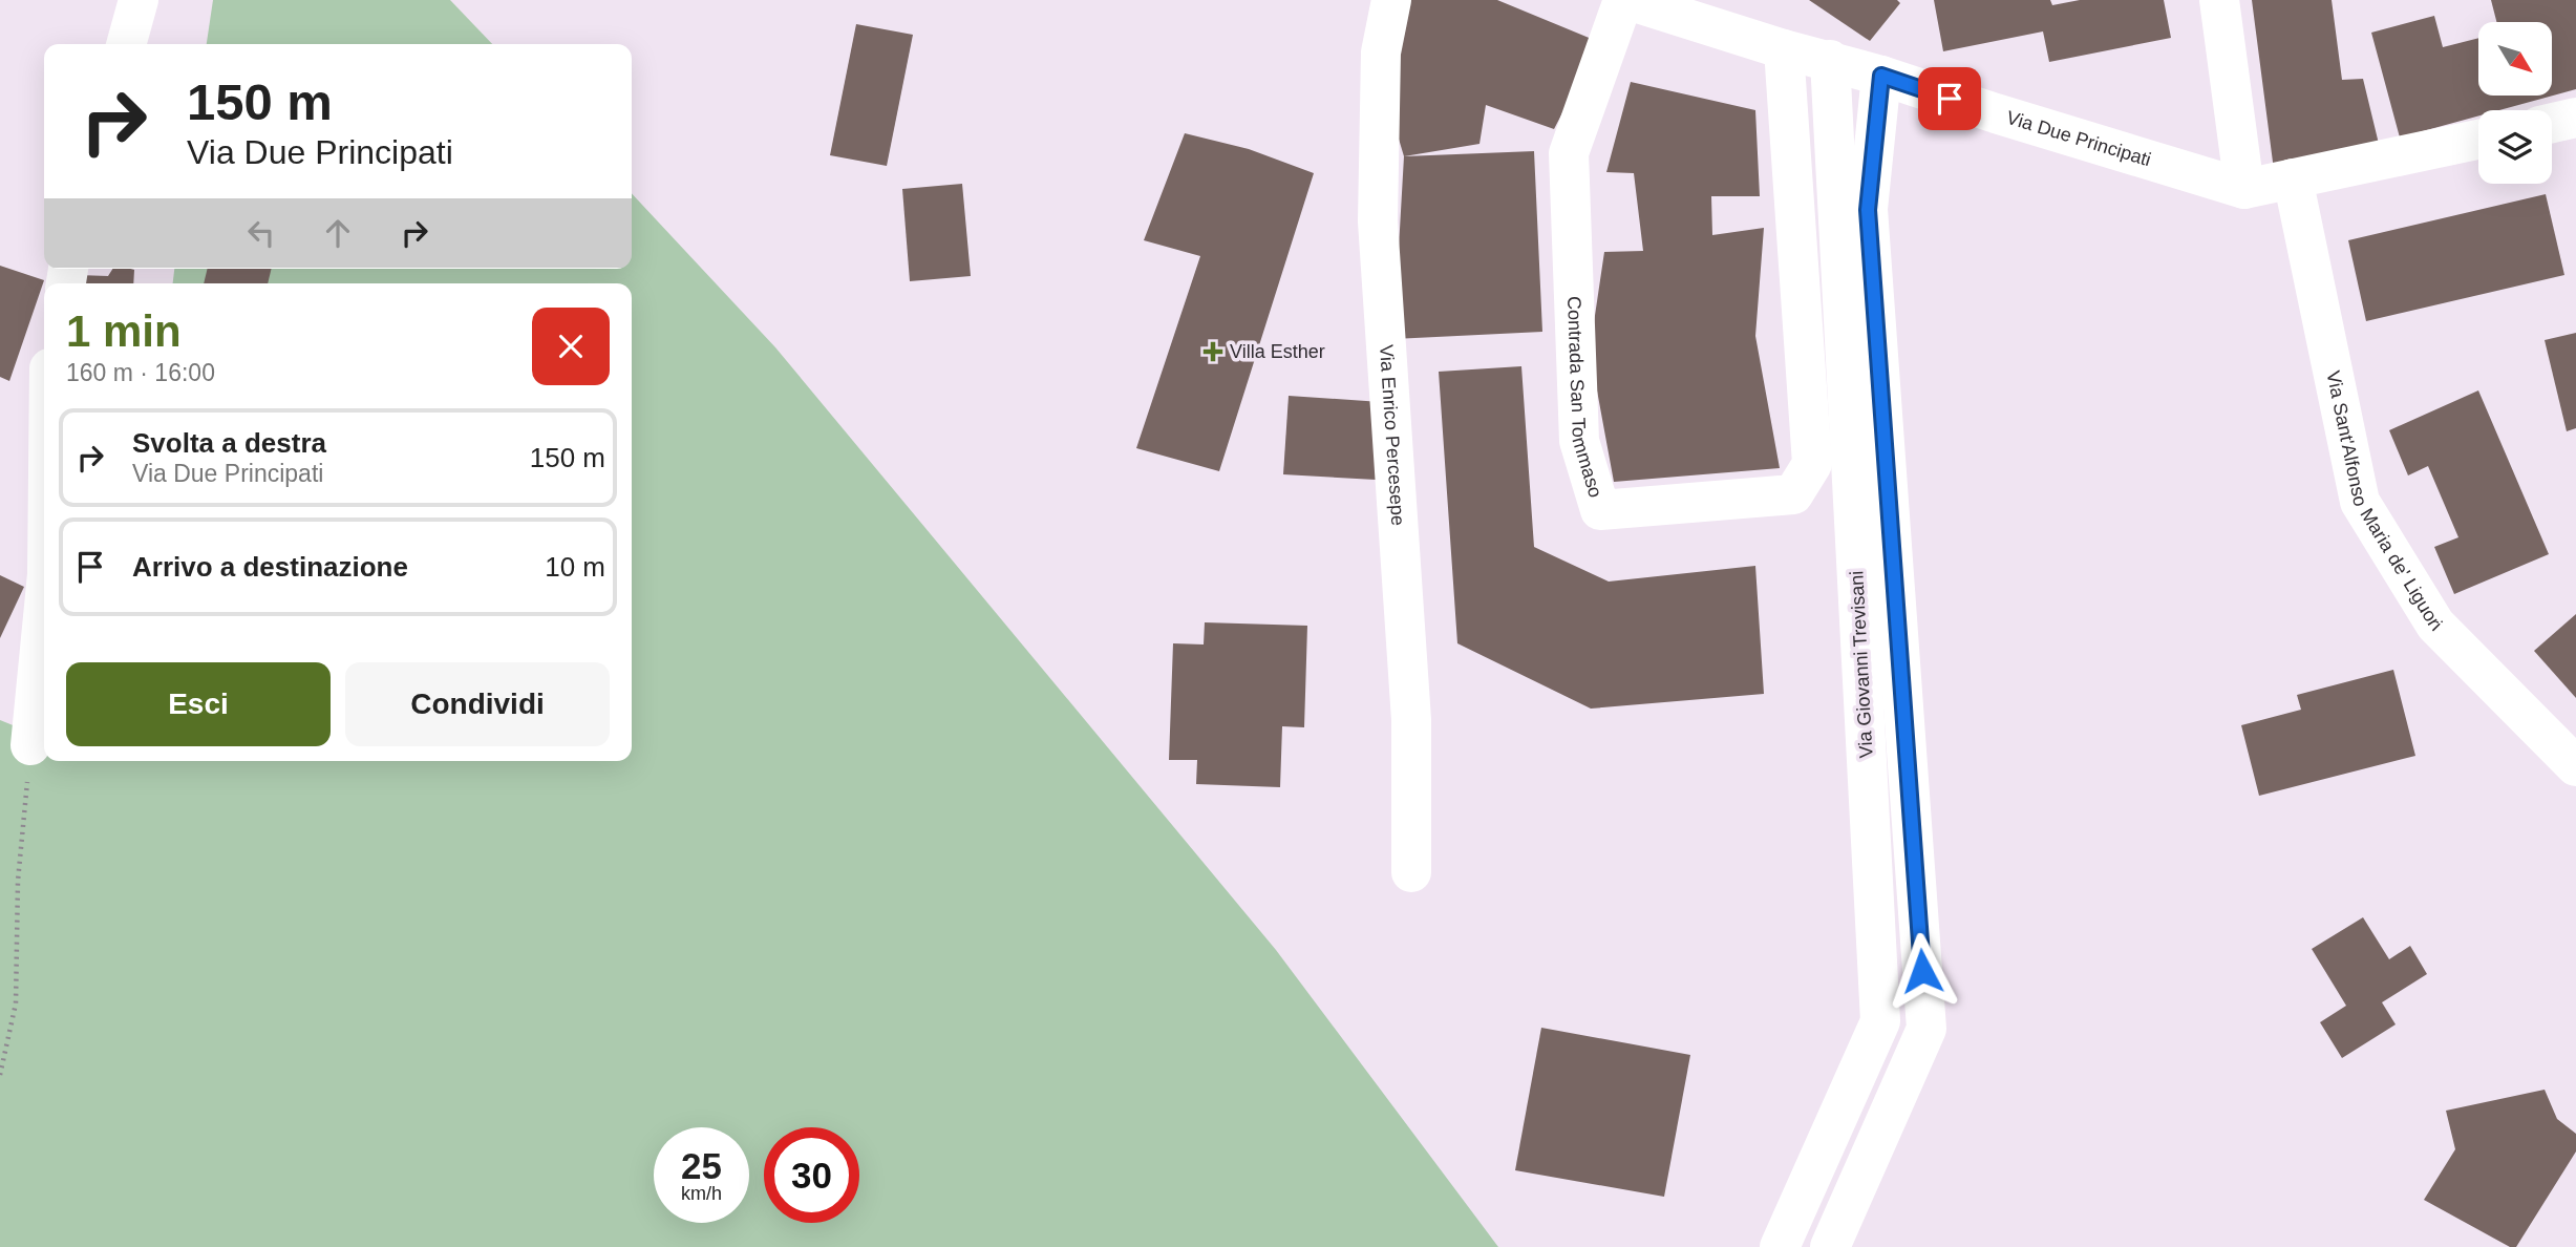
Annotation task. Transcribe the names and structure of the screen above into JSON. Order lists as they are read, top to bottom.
{
  "streets": {
    "street": [
      "Via Due Principati",
      "Contrada San Tommaso",
      "Via Enrico Percesepe",
      "Via Sant'Alfonso Maria de' Liguori",
      "Via Giovanni Trevisani"
    ]
  },
  "crossings": [
    ["Via Due Principati", "Contrada San Tommaso"],
    ["Via Due Principati", "Via Sant'Alfonso Maria de' Liguori"],
    ["Via Due Principati", "Via Giovanni Trevisani"]
  ],
  "places": {
    "health": ["Villa Esther"]
  },
  "north": "bottom right",
  "page": {
    "turn": ["150 m", "Via Due Principati"],
    "heading": ["1 min", "160 m · 16:00"],
    "list": [
      {
        "name": "Svolta a destra",
        "note": "Via Due Principati",
        "value": "150 m"
      },
      {
        "name": "Arrivo a destinazione",
        "value": "10 m"
      }
    ],
    "buttons": ["Esci", "Condividi"],
    "speed": "25 km/h",
    "limit": "30"
  }
}
